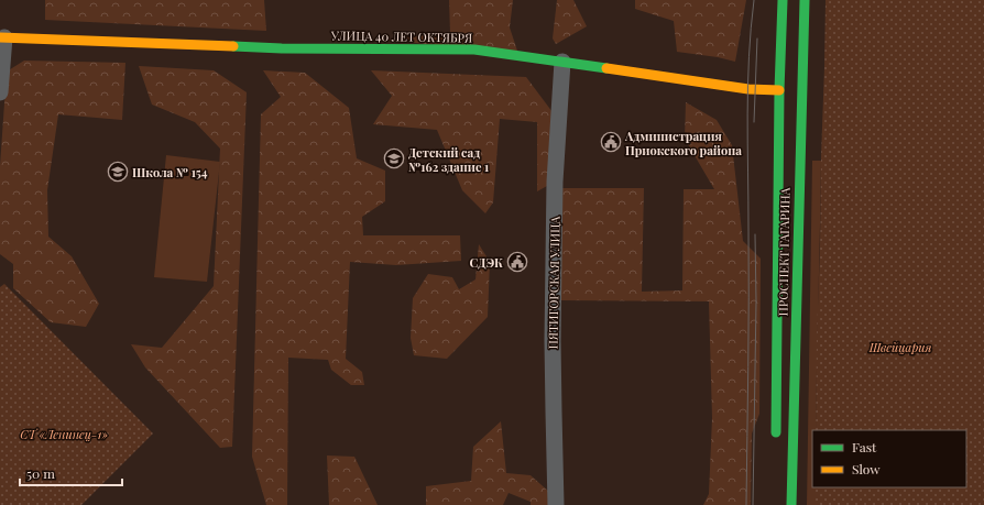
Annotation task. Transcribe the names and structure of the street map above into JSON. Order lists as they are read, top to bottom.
{
  "streets": {
    "main road": ["УЛИЦА 40 ЛЕТ ОКТЯБРЯ", "ПРОСПЕКТ ГАГАРИНА"],
    "street": ["ПЯТИГОРСКАЯ УЛИЦА"]
  },
  "crossings": [
    ["УЛИЦА 40 ЛЕТ ОКТЯБРЯ", "ПРОСПЕКТ ГАГАРИНА"],
    ["УЛИЦА 40 ЛЕТ ОКТЯБРЯ", "ПЯТИГОРСКАЯ УЛИЦА"]
  ],
  "parks": ["Швейцария", "СТ «Ленинец-1»"],
  "places": {
    "public building": ["Администрация Приокского района", "СДЭК"],
    "school or university": ["Детский сад №162 здание 1", "Школа № 154"]
  },
  "legend": ["Fast", "Slow"],
  "scale_bar": "50 m"
}
